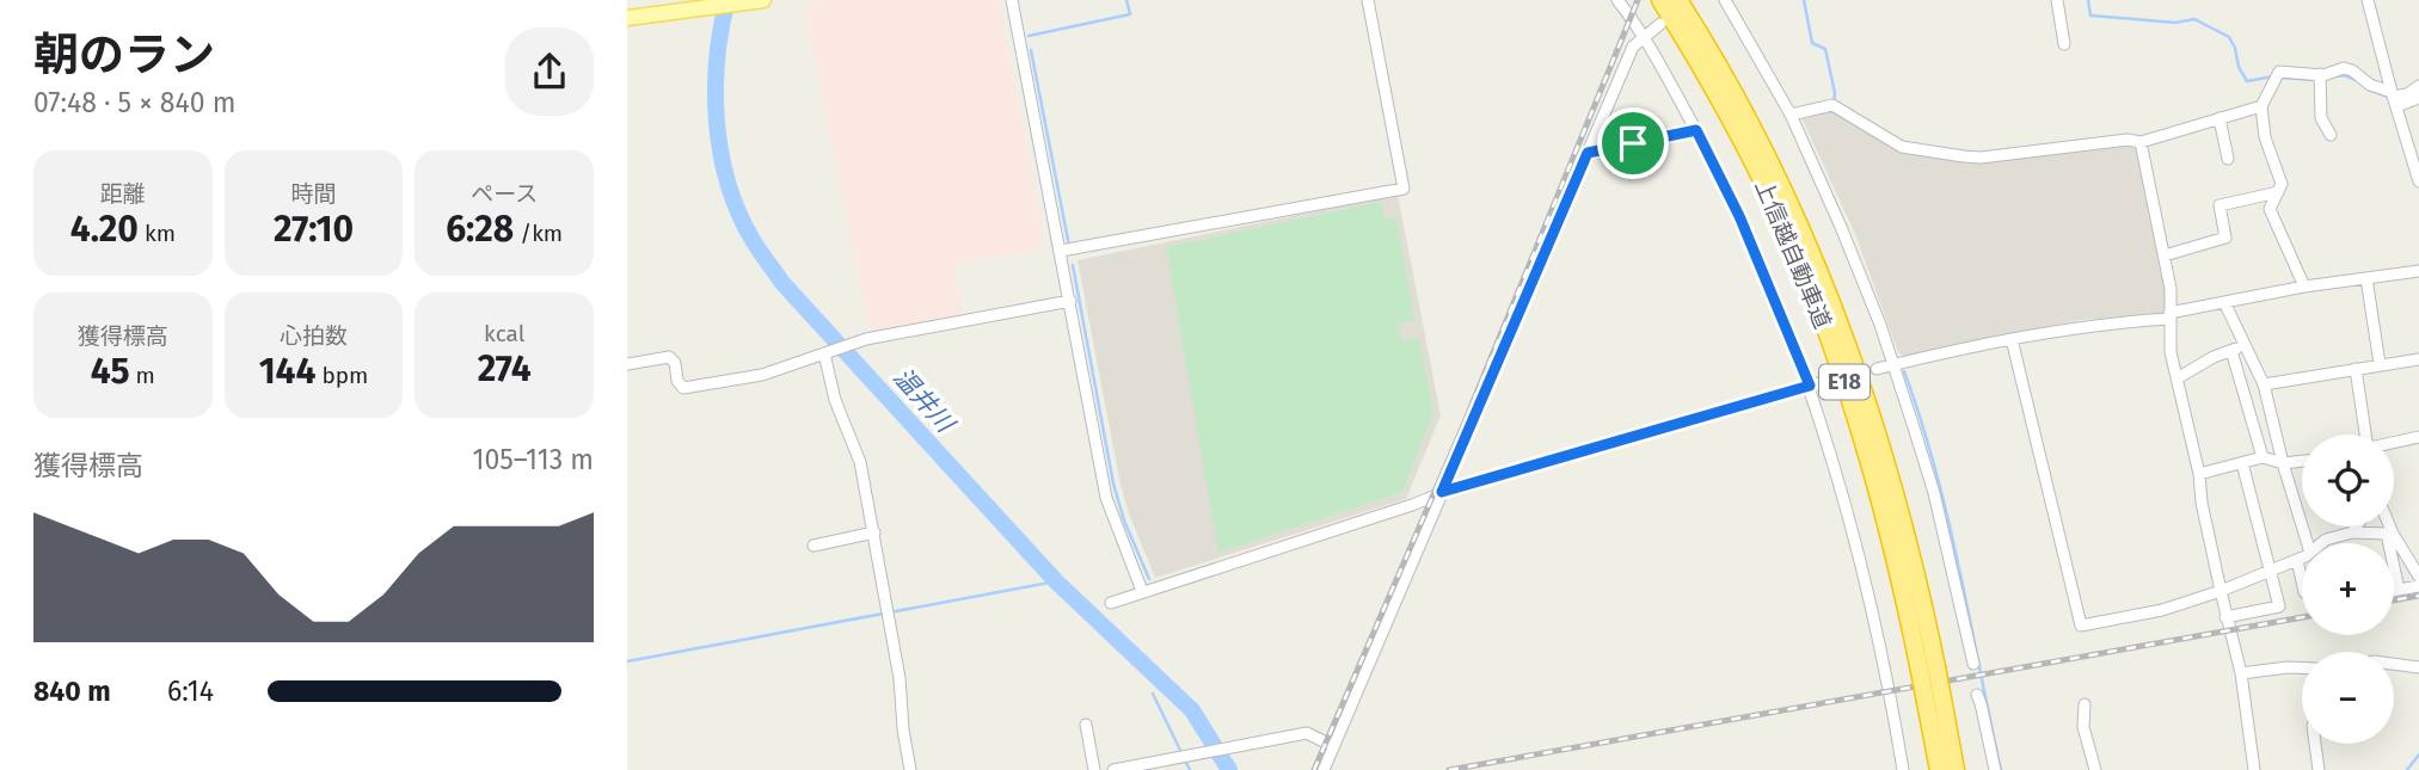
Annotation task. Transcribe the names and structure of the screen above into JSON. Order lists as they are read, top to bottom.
{
  "streets": {
    "highway": ["上信越自動車道", "E18"]
  },
  "water": ["温井川"],
  "page": {
    "heading": ["朝のラン", "07:48 · 5 × 840 m"],
    "stats": [
      ["距離", "4.20 km"],
      ["時間", "27:10"],
      ["ペース", "6:28 /km"],
      ["獲得標高", "45 m"],
      ["心拍数", "144 bpm"],
      ["kcal", "274"]
    ],
    "chart": ["獲得標高", "105–113 m"],
    "map_buttons": ["+", "−"],
    "list": [
      {
        "name": "840 m",
        "note": "6:14"
      }
    ]
  }
}
